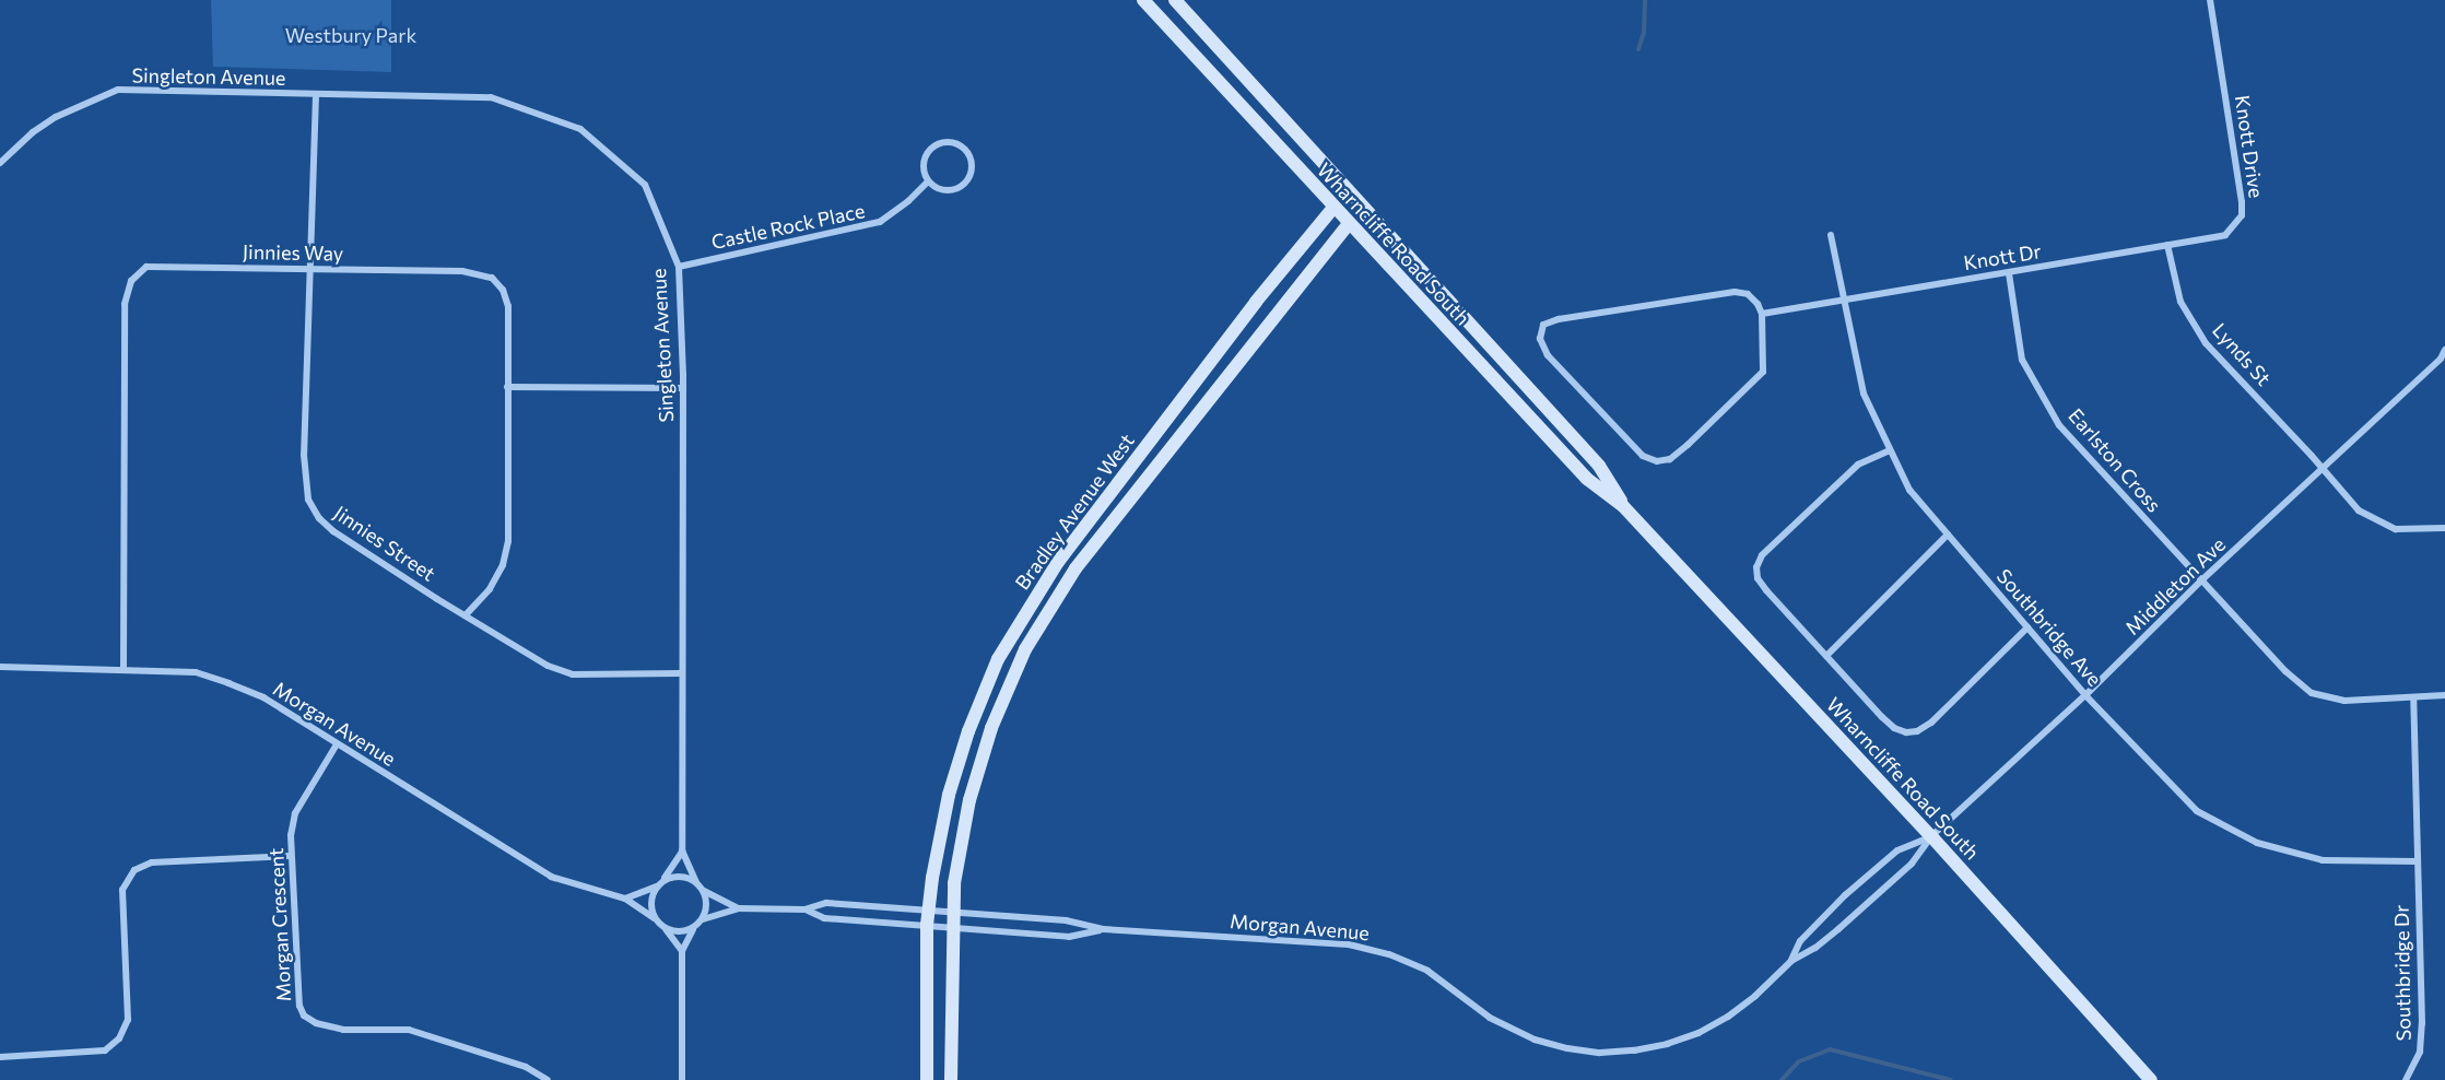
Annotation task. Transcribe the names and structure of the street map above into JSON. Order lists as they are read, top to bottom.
{
  "streets": {
    "main road": ["Wharncliffe Road South", "Bradley Avenue West"],
    "street": [
      "Singleton Avenue",
      "Knott Drive",
      "Castle Rock Place",
      "Jinnies Way",
      "Knott Dr",
      "Lynds St",
      "Earlston Cross",
      "Jinnies Street",
      "Middleton Ave",
      "Southbridge Ave",
      "Morgan Avenue",
      "Morgan Crescent",
      "Southbridge Dr"
    ]
  },
  "crossings": [
    ["Singleton Avenue", "Castle Rock Place"],
    ["Singleton Avenue", "Jinnies Street"],
    ["Singleton Avenue", "Morgan Avenue"],
    ["Knott Drive", "Knott Dr"],
    ["Knott Drive", "Lynds St"],
    ["Wharncliffe Road South", "Bradley Avenue West"],
    ["Wharncliffe Road South", "Middleton Ave"],
    ["Wharncliffe Road South", "Morgan Avenue"],
    ["Jinnies Way", "Jinnies Street"],
    ["Jinnies Way", "Morgan Avenue"],
    ["Knott Dr", "Lynds St"],
    ["Knott Dr", "Earlston Cross"],
    ["Knott Dr", "Southbridge Ave"],
    ["Lynds St", "Middleton Ave"],
    ["Earlston Cross", "Middleton Ave"],
    ["Earlston Cross", "Southbridge Dr"],
    ["Bradley Avenue West", "Morgan Avenue"],
    ["Middleton Ave", "Southbridge Ave"],
    ["Middleton Ave", "Morgan Avenue"],
    ["Southbridge Ave", "Southbridge Dr"],
    ["Morgan Avenue", "Morgan Crescent"]
  ],
  "parks": ["Westbury Park"]
}
